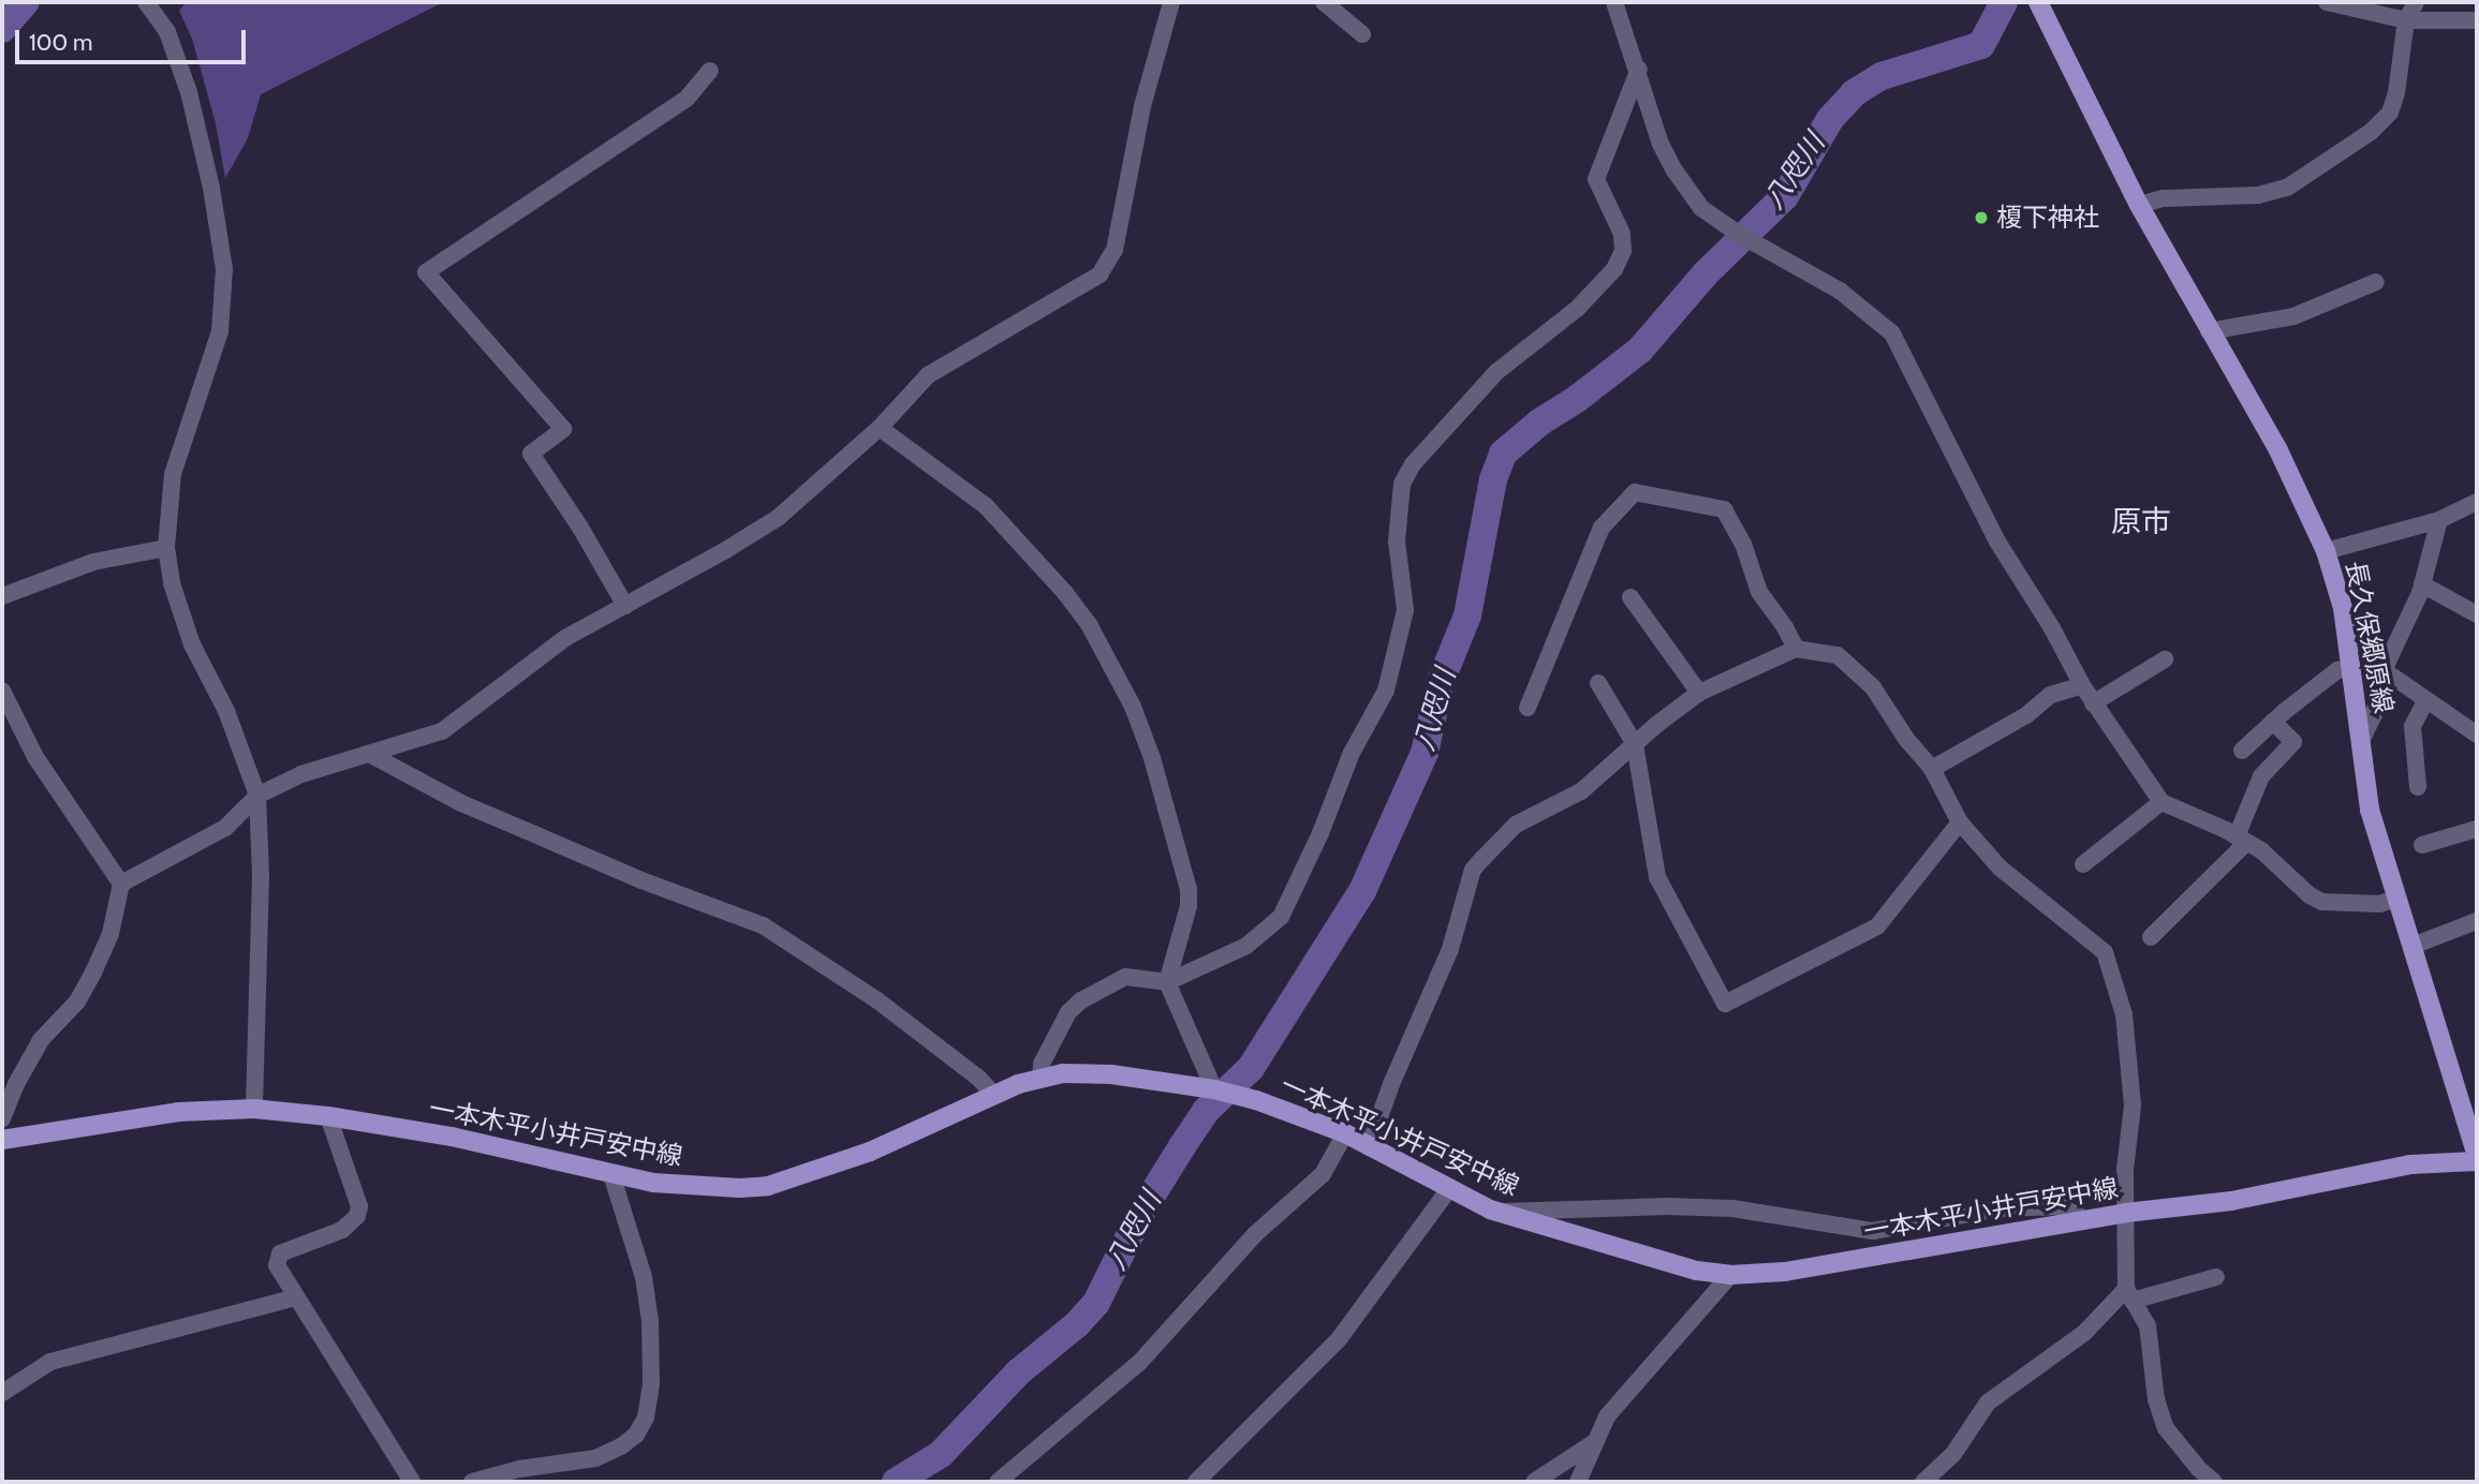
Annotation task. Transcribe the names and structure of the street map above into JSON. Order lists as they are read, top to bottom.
{
  "streets": {
    "main road": ["長久保郷原線", "一本木平小井戸安中線"]
  },
  "crossings": [
    ["長久保郷原線", "一本木平小井戸安中線"]
  ],
  "districts": ["原市"],
  "water": ["八咫川"],
  "places": ["榎下神社"],
  "scale_bar": "100 m"
}
